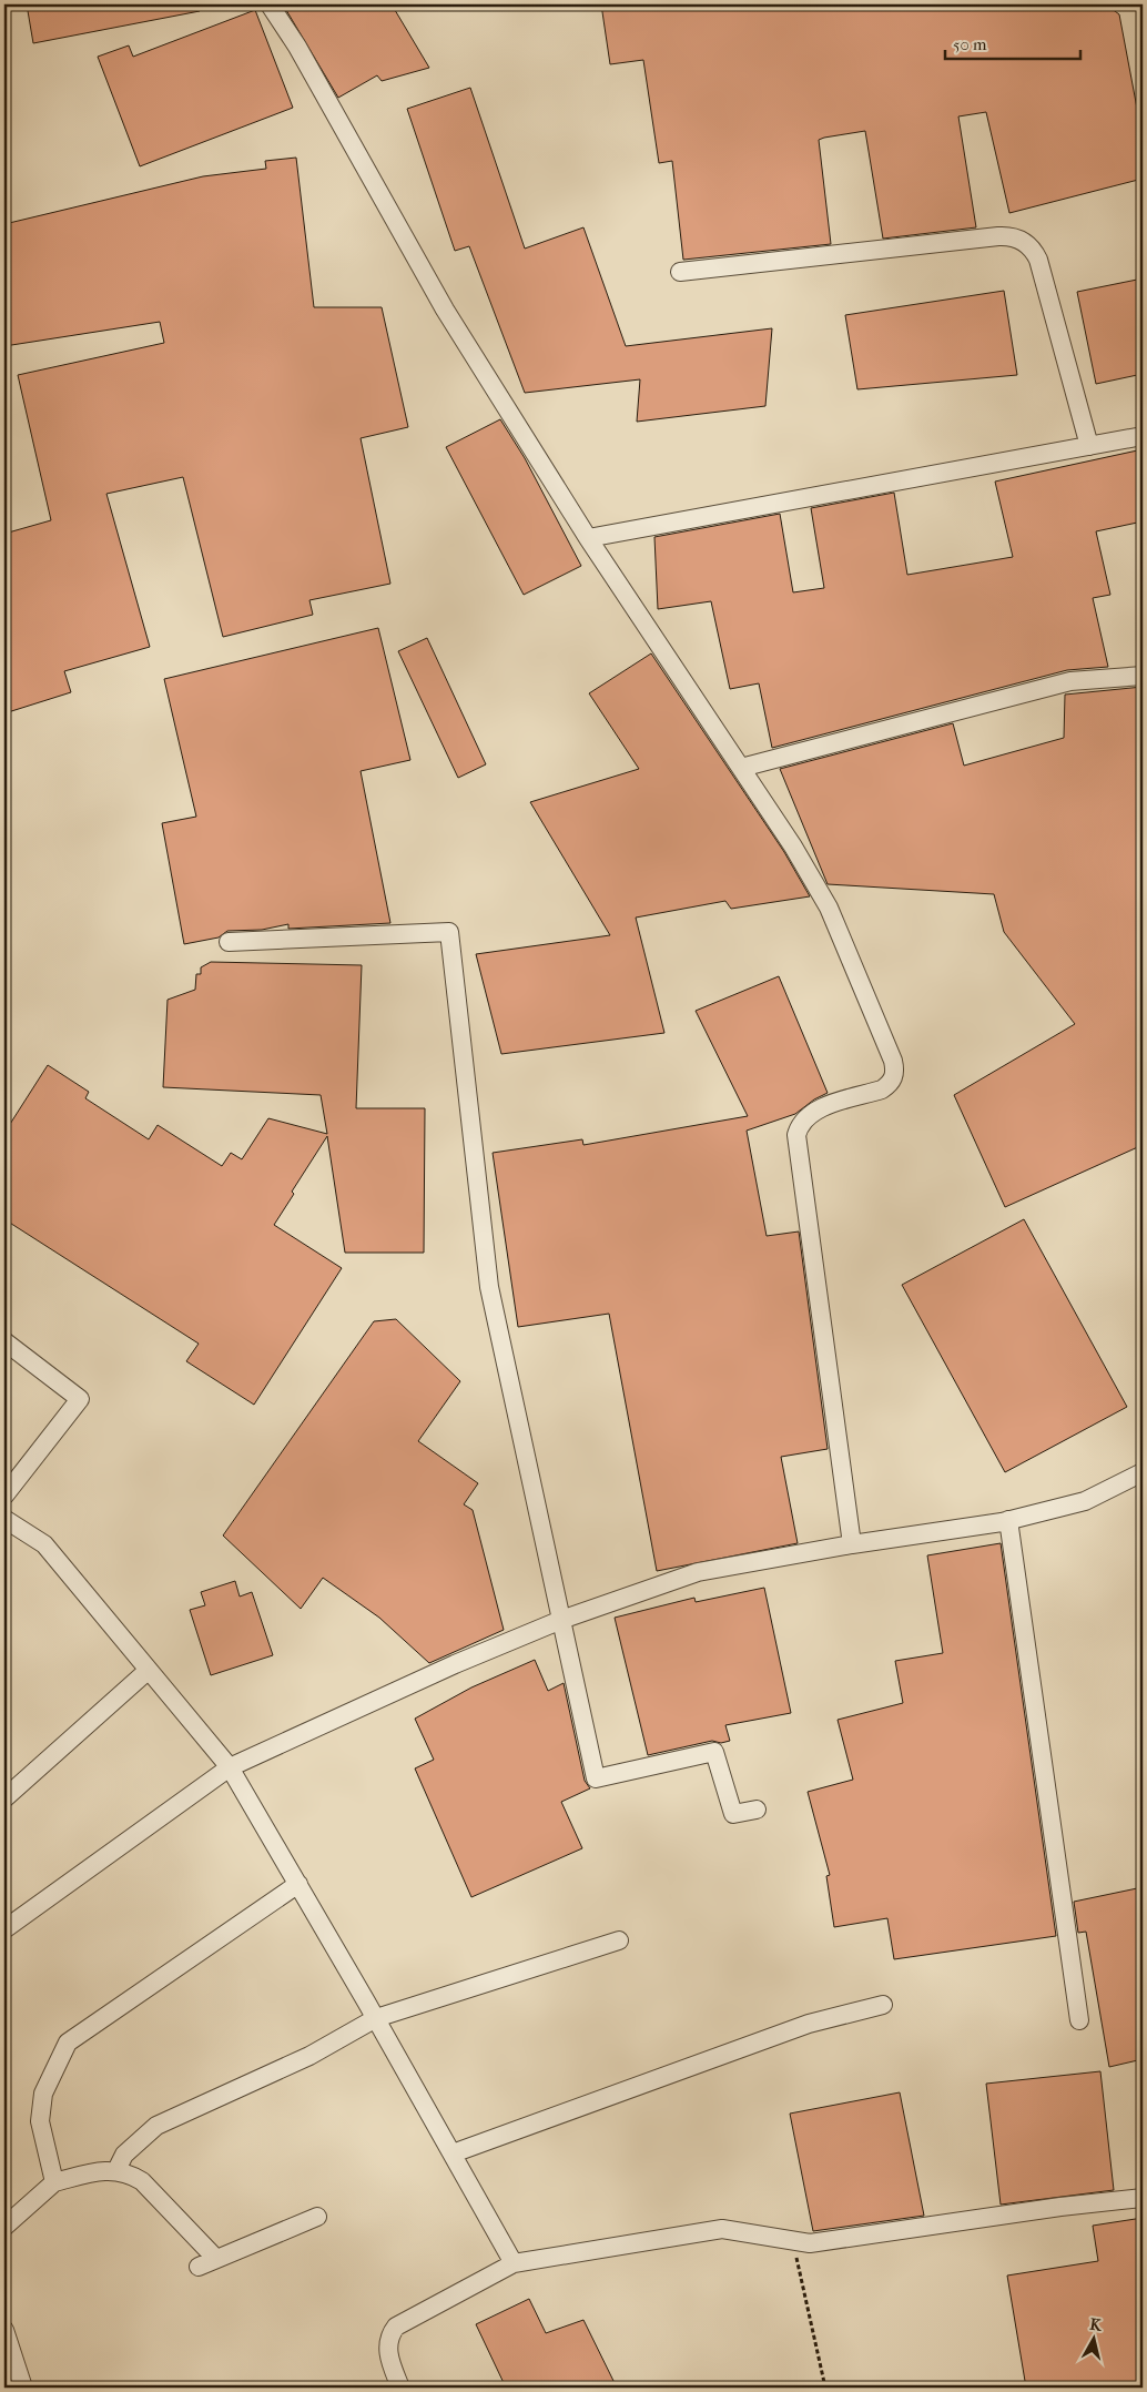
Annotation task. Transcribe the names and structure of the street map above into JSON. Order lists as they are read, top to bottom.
{
  "scale_bar": "50 m",
  "north": "top"
}
